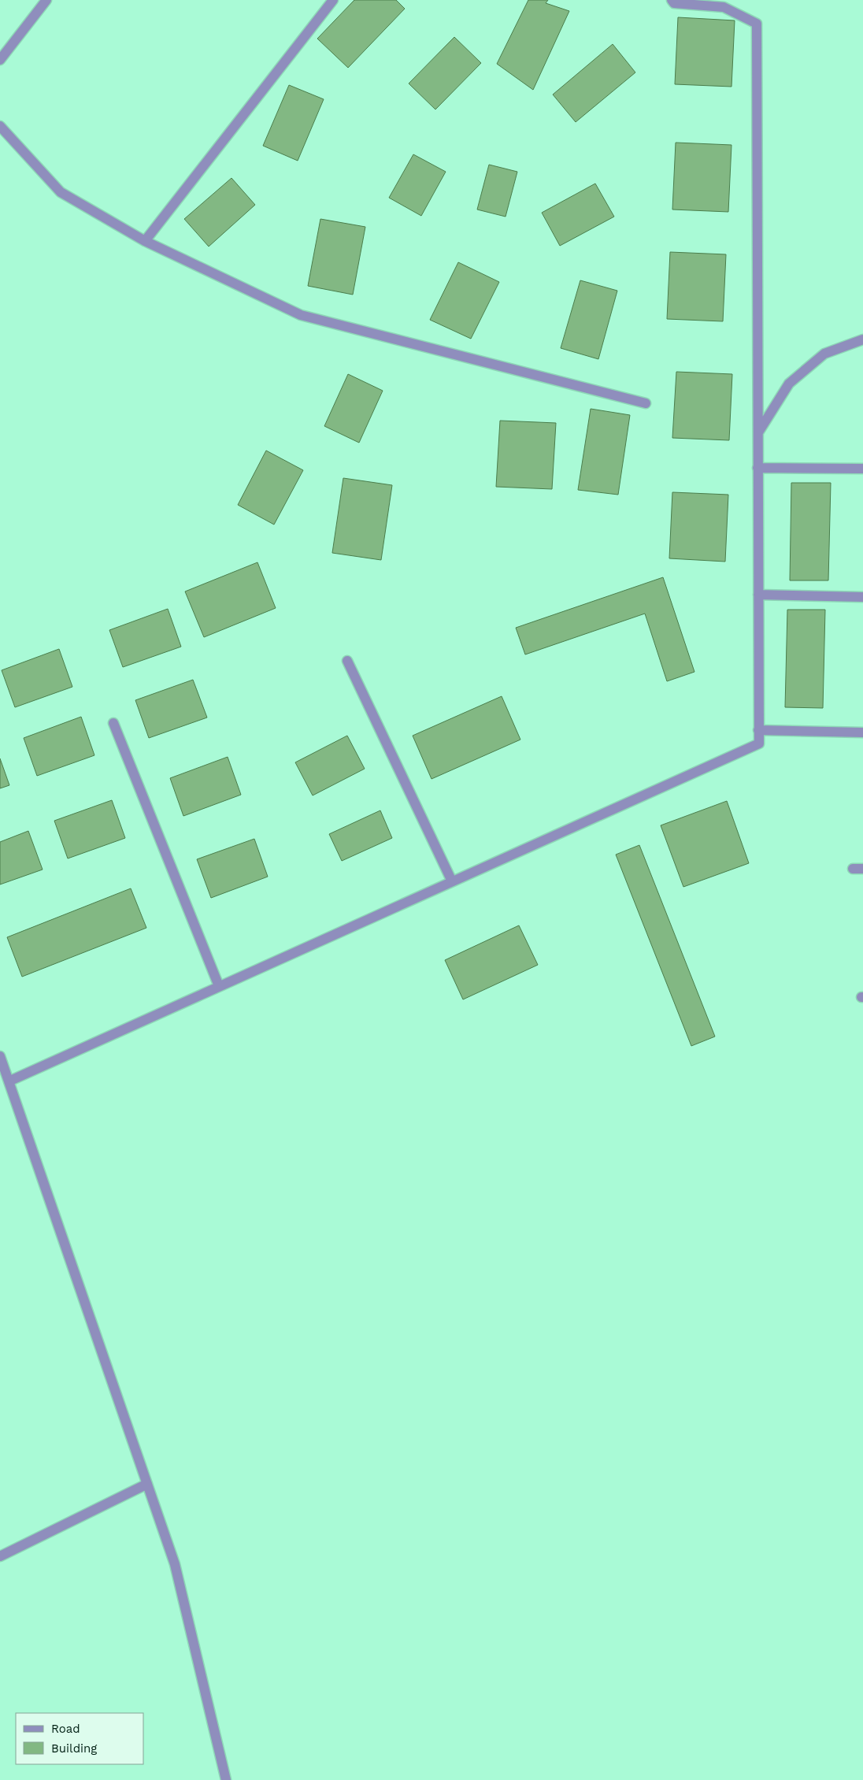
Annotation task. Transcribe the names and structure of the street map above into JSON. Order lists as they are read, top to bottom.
{
  "legend": ["Road", "Building"]
}
